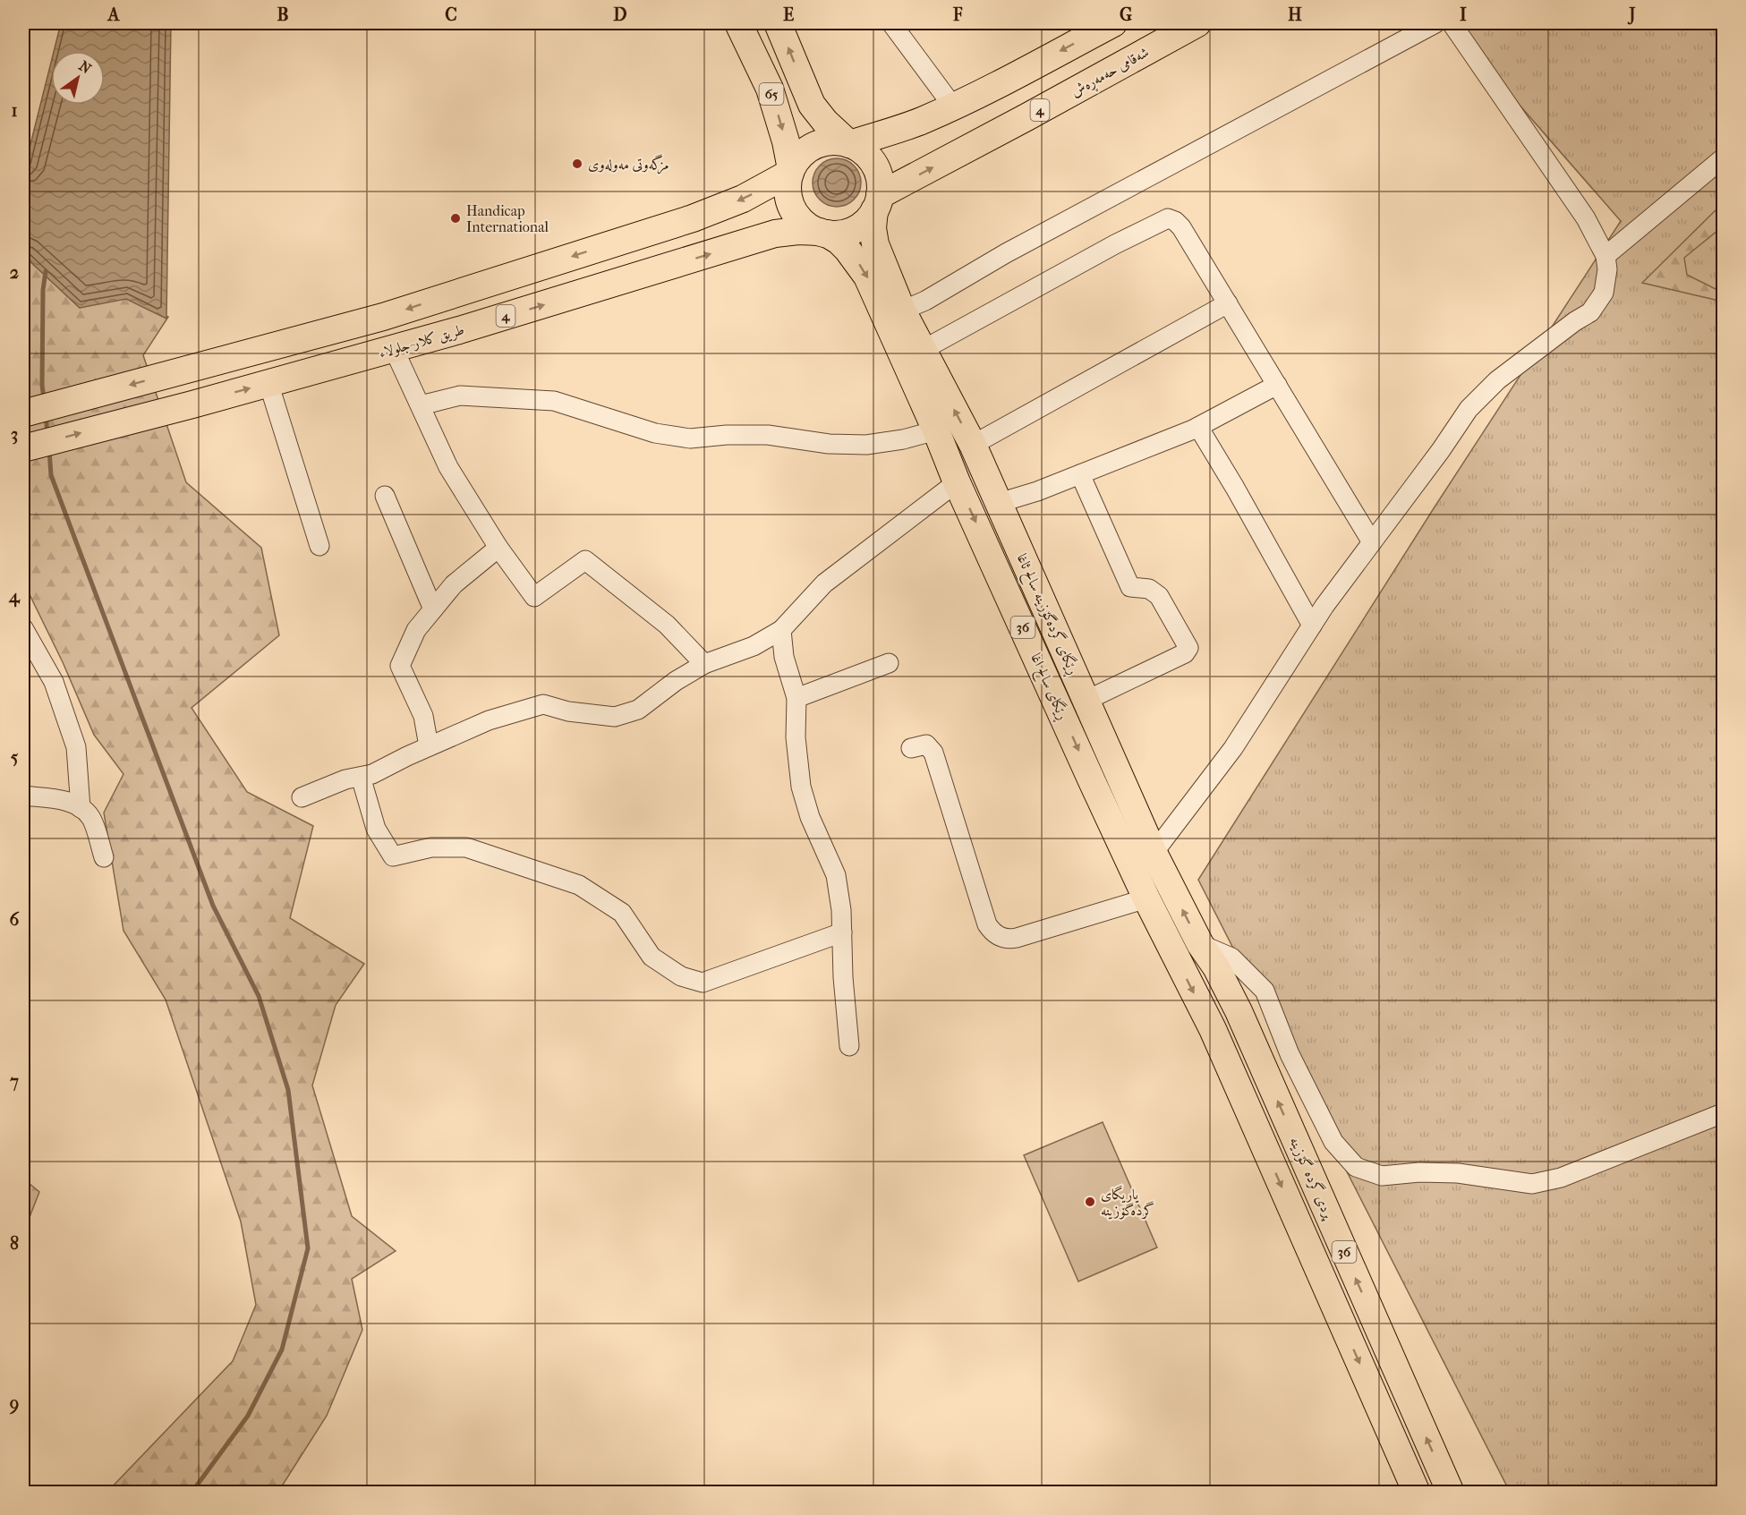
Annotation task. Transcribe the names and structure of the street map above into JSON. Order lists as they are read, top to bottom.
{
  "streets": {
    "highway": [
      "شەقامی حەمەڕەش",
      "65",
      "4",
      "طريق كلار-جلولاء",
      "ڕێگای گردەگۆزینە سالح ئاغا",
      "36",
      "ڕێگای سالح اغا",
      "پردی گردە گۆزینە"
    ]
  },
  "crossings": [
    ["شەقامی حەمەڕەش", "65"],
    ["شەقامی حەمەڕەش", "4"],
    ["شەقامی حەمەڕەش", "طريق كلار-جلولاء"],
    ["شەقامی حەمەڕەش", "ڕێگای گردەگۆزینە سالح ئاغا"],
    ["شەقامی حەمەڕەش", "ڕێگای سالح اغا"],
    ["65", "4"],
    ["65", "طريق كلار-جلولاء"],
    ["65", "ڕێگای گردەگۆزینە سالح ئاغا"],
    ["65", "ڕێگای سالح اغا"],
    ["4", "طريق كلار-جلولاء"],
    ["4", "ڕێگای گردەگۆزینە سالح ئاغا"],
    ["4", "ڕێگای سالح اغا"],
    ["طريق كلار-جلولاء", "ڕێگای گردەگۆزینە سالح ئاغا"],
    ["طريق كلار-جلولاء", "ڕێگای سالح اغا"],
    ["ڕێگای گردەگۆزینە سالح ئاغا", "ڕێگای سالح اغا"],
    ["ڕێگای گردەگۆزینە سالح ئاغا", "پردی گردە گۆزینە"]
  ],
  "one_way": ["ڕێگای سالح اغا", "پردی گردە گۆزینە"],
  "places": ["مزگەوتی مەولەوی", "Handicap International", "یاریگای گردەگۆزینە"],
  "north": "top right",
  "grid": {
    "columns": [
      "A",
      "B",
      "C",
      "D",
      "E",
      "F",
      "G",
      "H",
      "I",
      "J"
    ],
    "rows": [
      "1",
      "2",
      "3",
      "4",
      "5",
      "6",
      "7",
      "8",
      "9"
    ]
  }
}
